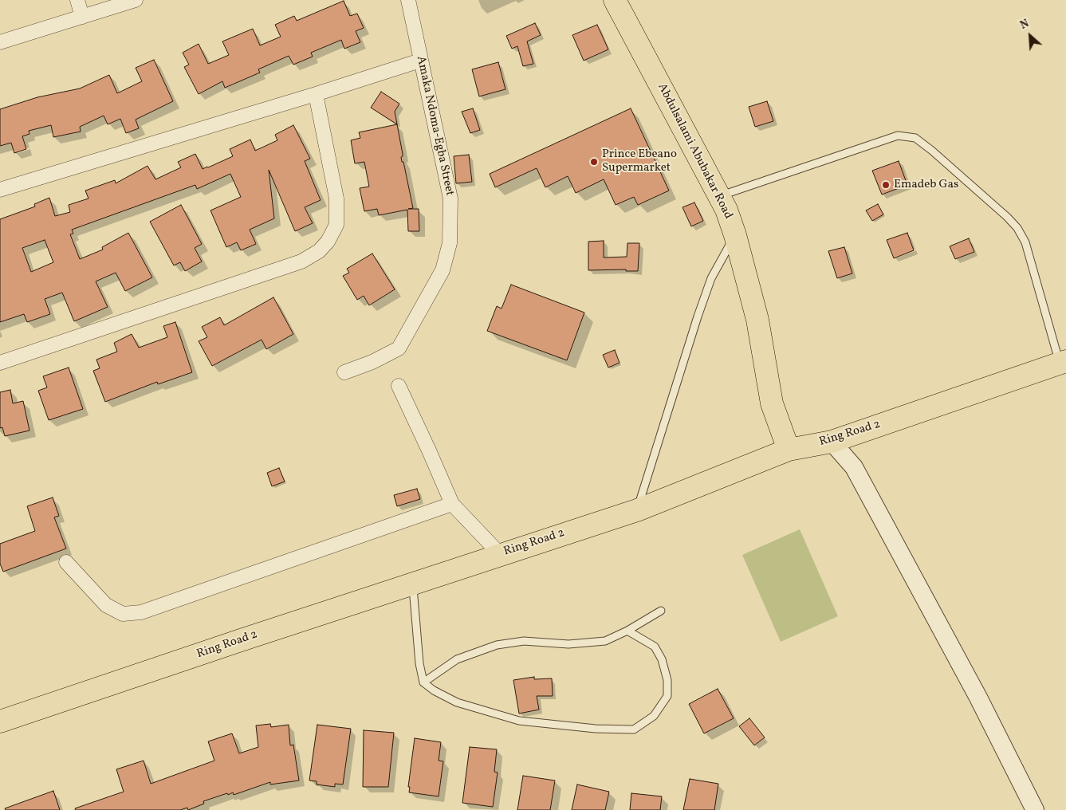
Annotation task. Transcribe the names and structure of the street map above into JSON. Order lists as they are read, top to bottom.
{
  "streets": {
    "main road": ["Abdulsalami Abubakar Road", "Ring Road 2"],
    "street": ["Amaka Ndoma-Egba Street"]
  },
  "crossings": [
    ["Abdulsalami Abubakar Road", "Ring Road 2"]
  ],
  "places": ["Prince Ebeano Supermarket", "Emadeb Gas"],
  "north": "top left"
}
